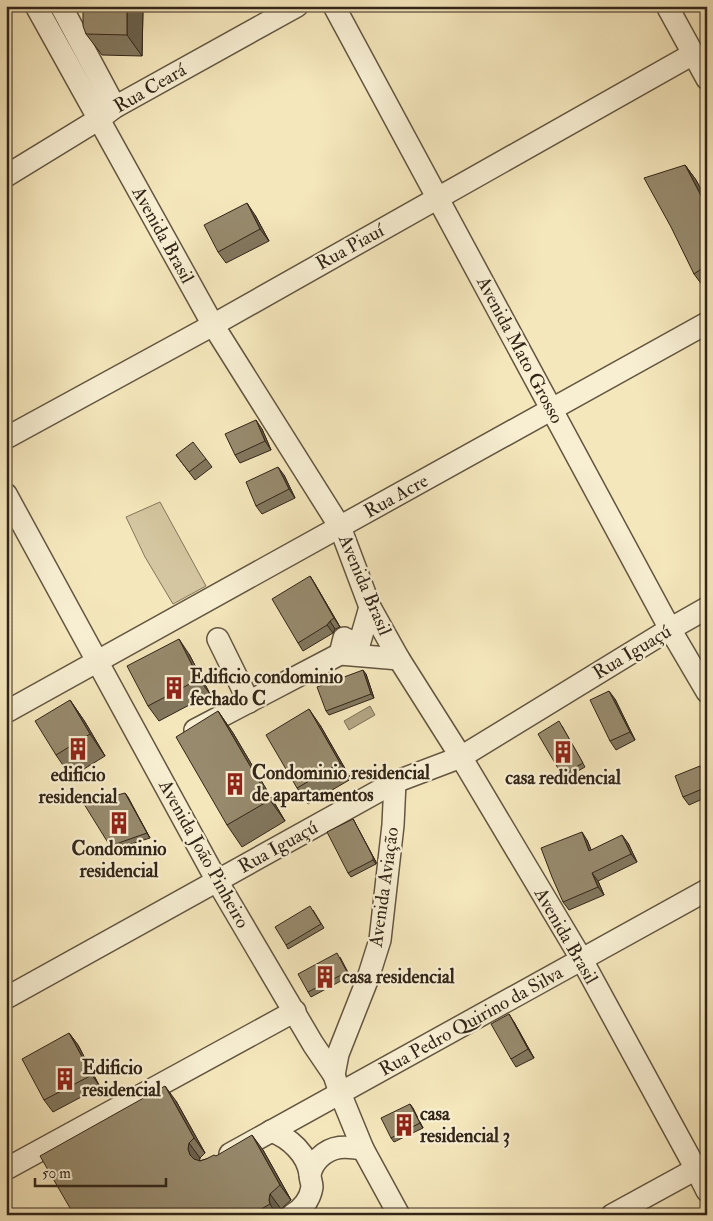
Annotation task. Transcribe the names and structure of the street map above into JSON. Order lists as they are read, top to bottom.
{
  "streets": {
    "street": [
      "Rua Ceará",
      "Avenida Brasil",
      "Rua Piauí",
      "Avenida Mato Grosso",
      "Rua Acre",
      "Rua Iguaçú",
      "Avenida João Pinheiro",
      "Avenida Aviação",
      "Rua Pedro Quirino da Silva"
    ]
  },
  "crossings": [
    ["Rua Ceará", "Avenida Brasil"],
    ["Avenida Brasil", "Rua Piauí"],
    ["Avenida Brasil", "Rua Acre"],
    ["Avenida Brasil", "Rua Iguaçú"],
    ["Avenida Brasil", "Rua Pedro Quirino da Silva"],
    ["Rua Piauí", "Avenida Mato Grosso"],
    ["Avenida Mato Grosso", "Rua Acre"],
    ["Avenida Mato Grosso", "Rua Iguaçú"],
    ["Rua Acre", "Avenida João Pinheiro"],
    ["Rua Iguaçú", "Avenida João Pinheiro"],
    ["Rua Iguaçú", "Avenida Aviação"],
    ["Avenida João Pinheiro", "Avenida Aviação"],
    ["Avenida João Pinheiro", "Rua Pedro Quirino da Silva"],
    ["Avenida Aviação", "Rua Pedro Quirino da Silva"]
  ],
  "places": {
    "building": [
      "Edificio condominio fechado C",
      "edificio residencial",
      "casa redidencial",
      "Condominio residencial de apartamentos",
      "Condominio residencial",
      "casa residencial",
      "Edificio residencial",
      "casa residencial 3"
    ]
  },
  "scale_bar": "50 m"
}
